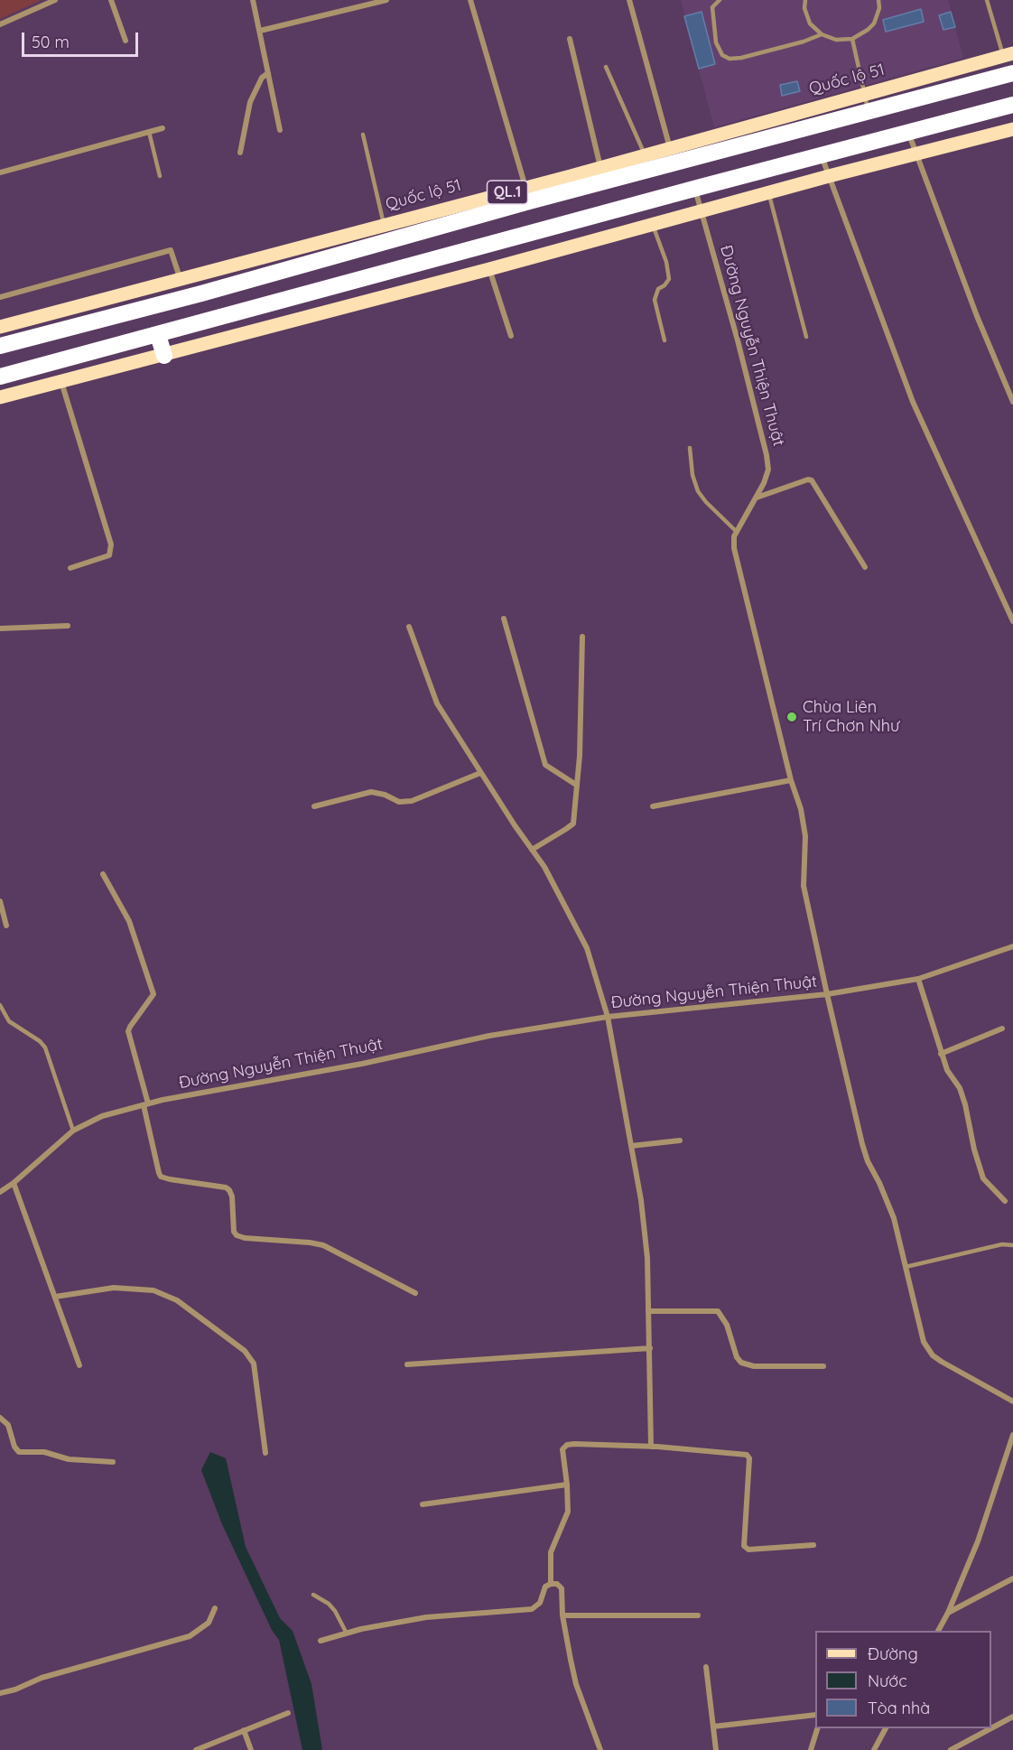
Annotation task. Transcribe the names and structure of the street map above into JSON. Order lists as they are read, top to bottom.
{
  "streets": {
    "highway": ["Quốc lộ 51", "QL.1"],
    "street": ["Đường Nguyễn Thiện Thuật"]
  },
  "places": ["Chùa Liên Trí Chơn Như"],
  "legend": ["Đường", "Nước", "Tòa nhà"],
  "scale_bar": "50 m"
}
